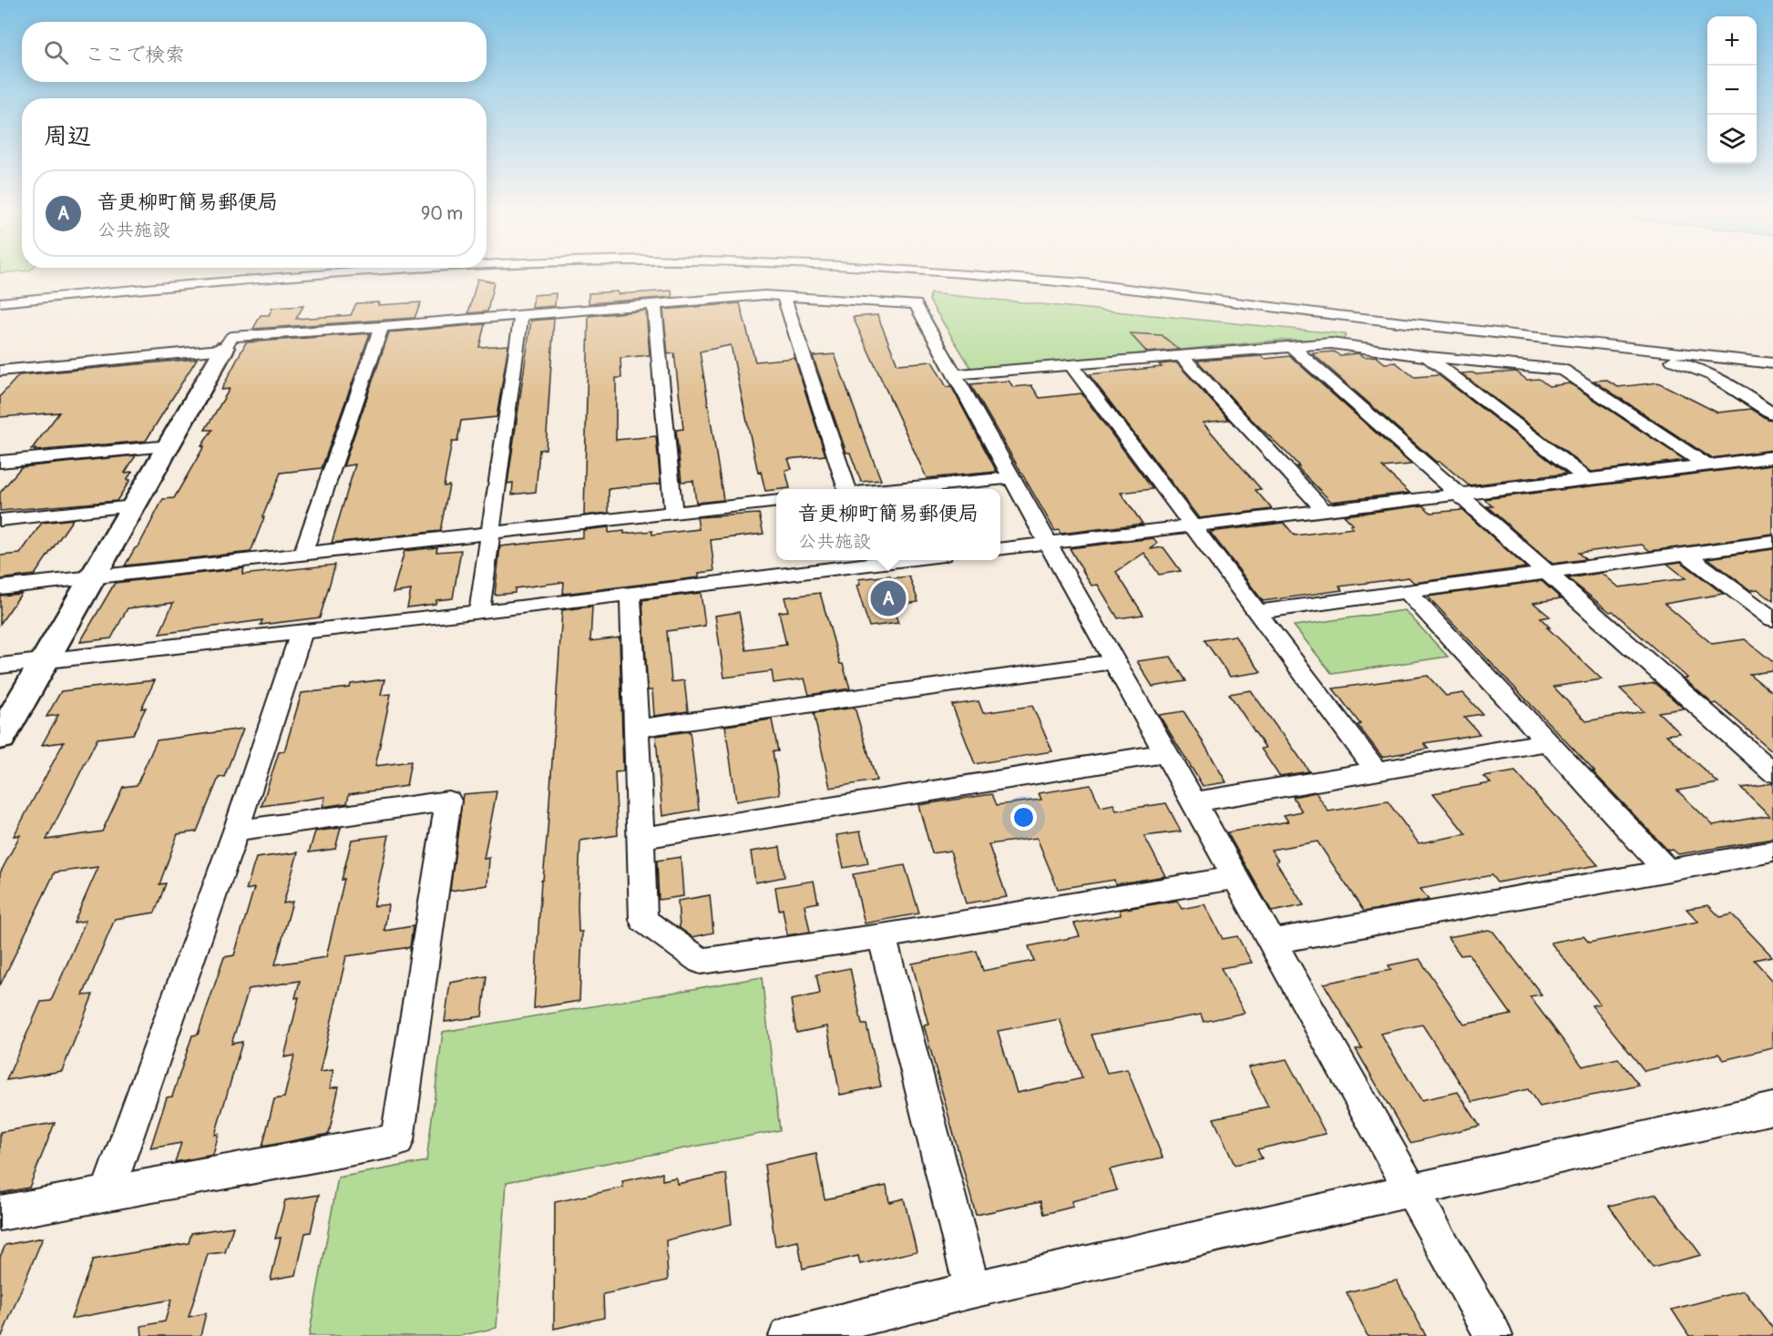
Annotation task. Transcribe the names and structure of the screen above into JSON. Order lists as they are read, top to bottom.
{
  "page": {
    "map_buttons": ["+", "−"],
    "search": "ここで検索",
    "heading": "周辺",
    "list": [
      {
        "mark": "A",
        "name": "音更柳町簡易郵便局",
        "note": "公共施設",
        "value": "90 m"
      }
    ],
    "popup": ["音更柳町簡易郵便局", "公共施設"],
    "pins": "A"
  }
}
